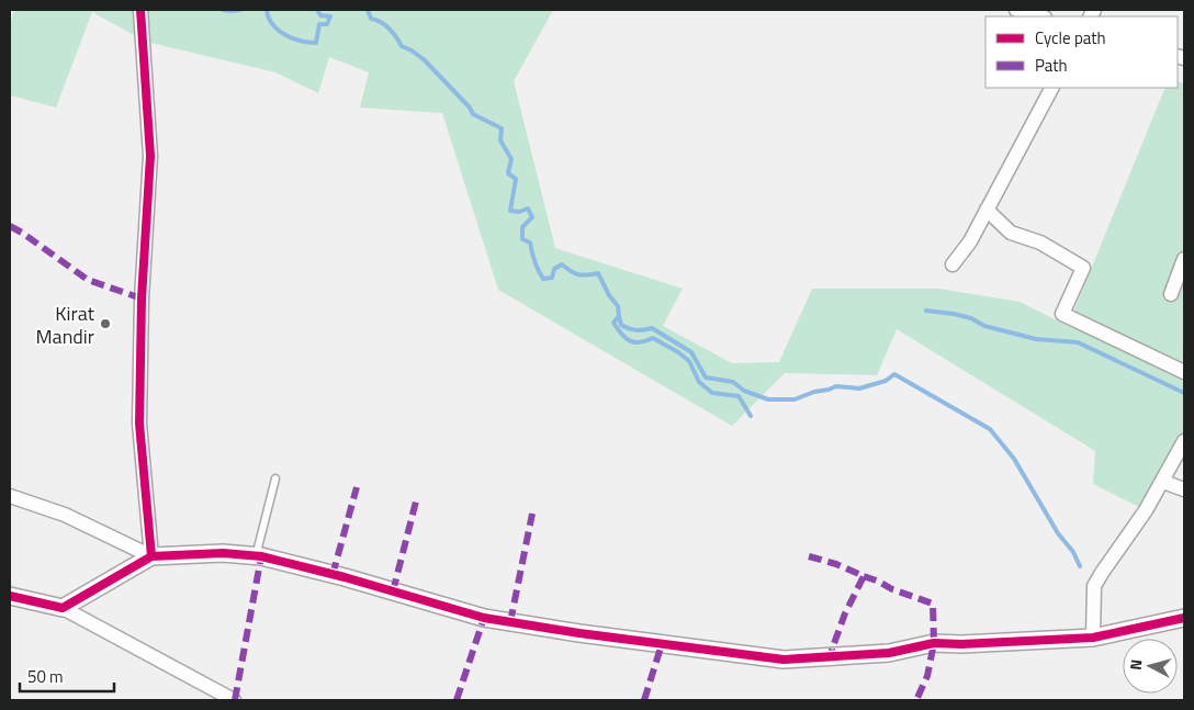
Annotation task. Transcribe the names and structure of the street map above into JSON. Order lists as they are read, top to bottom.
{
  "places": ["Kirat Mandir"],
  "legend": ["Cycle path", "Path"],
  "scale_bar": "50 m",
  "north": "left"
}
